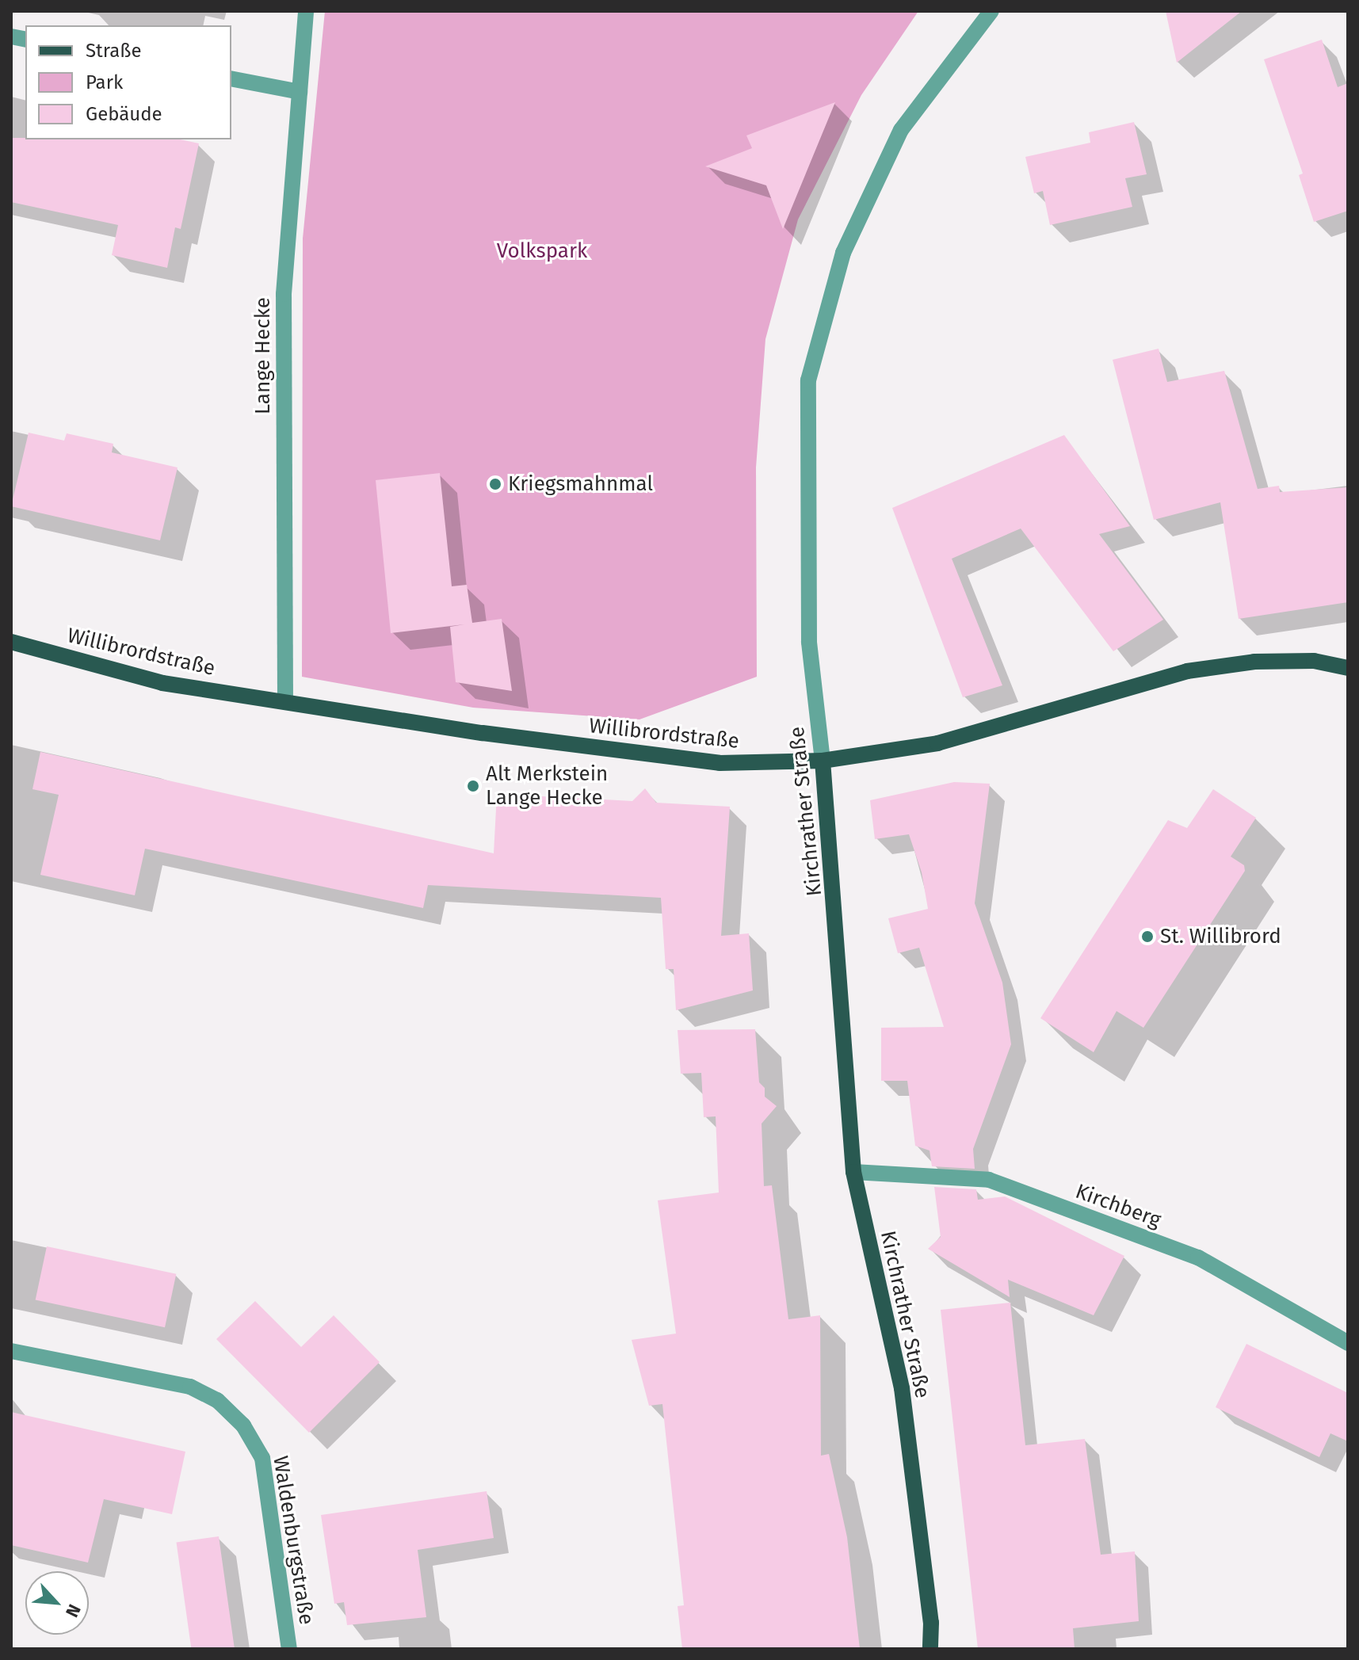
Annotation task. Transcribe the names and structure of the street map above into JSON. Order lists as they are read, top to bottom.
{
  "streets": {
    "main road": ["Willibrordstraße", "Kirchrather Straße"],
    "street": ["Lange Hecke", "Kirchberg", "Waldenburgstraße"]
  },
  "crossings": [
    ["Lange Hecke", "Willibrordstraße"],
    ["Willibrordstraße", "Kirchrather Straße"],
    ["Kirchrather Straße", "Kirchberg"]
  ],
  "parks": ["Volkspark"],
  "places": ["Kriegsmahnmal", "Alt Merkstein Lange Hecke", "St. Willibrord"],
  "legend": ["Straße", "Park", "Gebäude"],
  "north": "bottom right"
}
